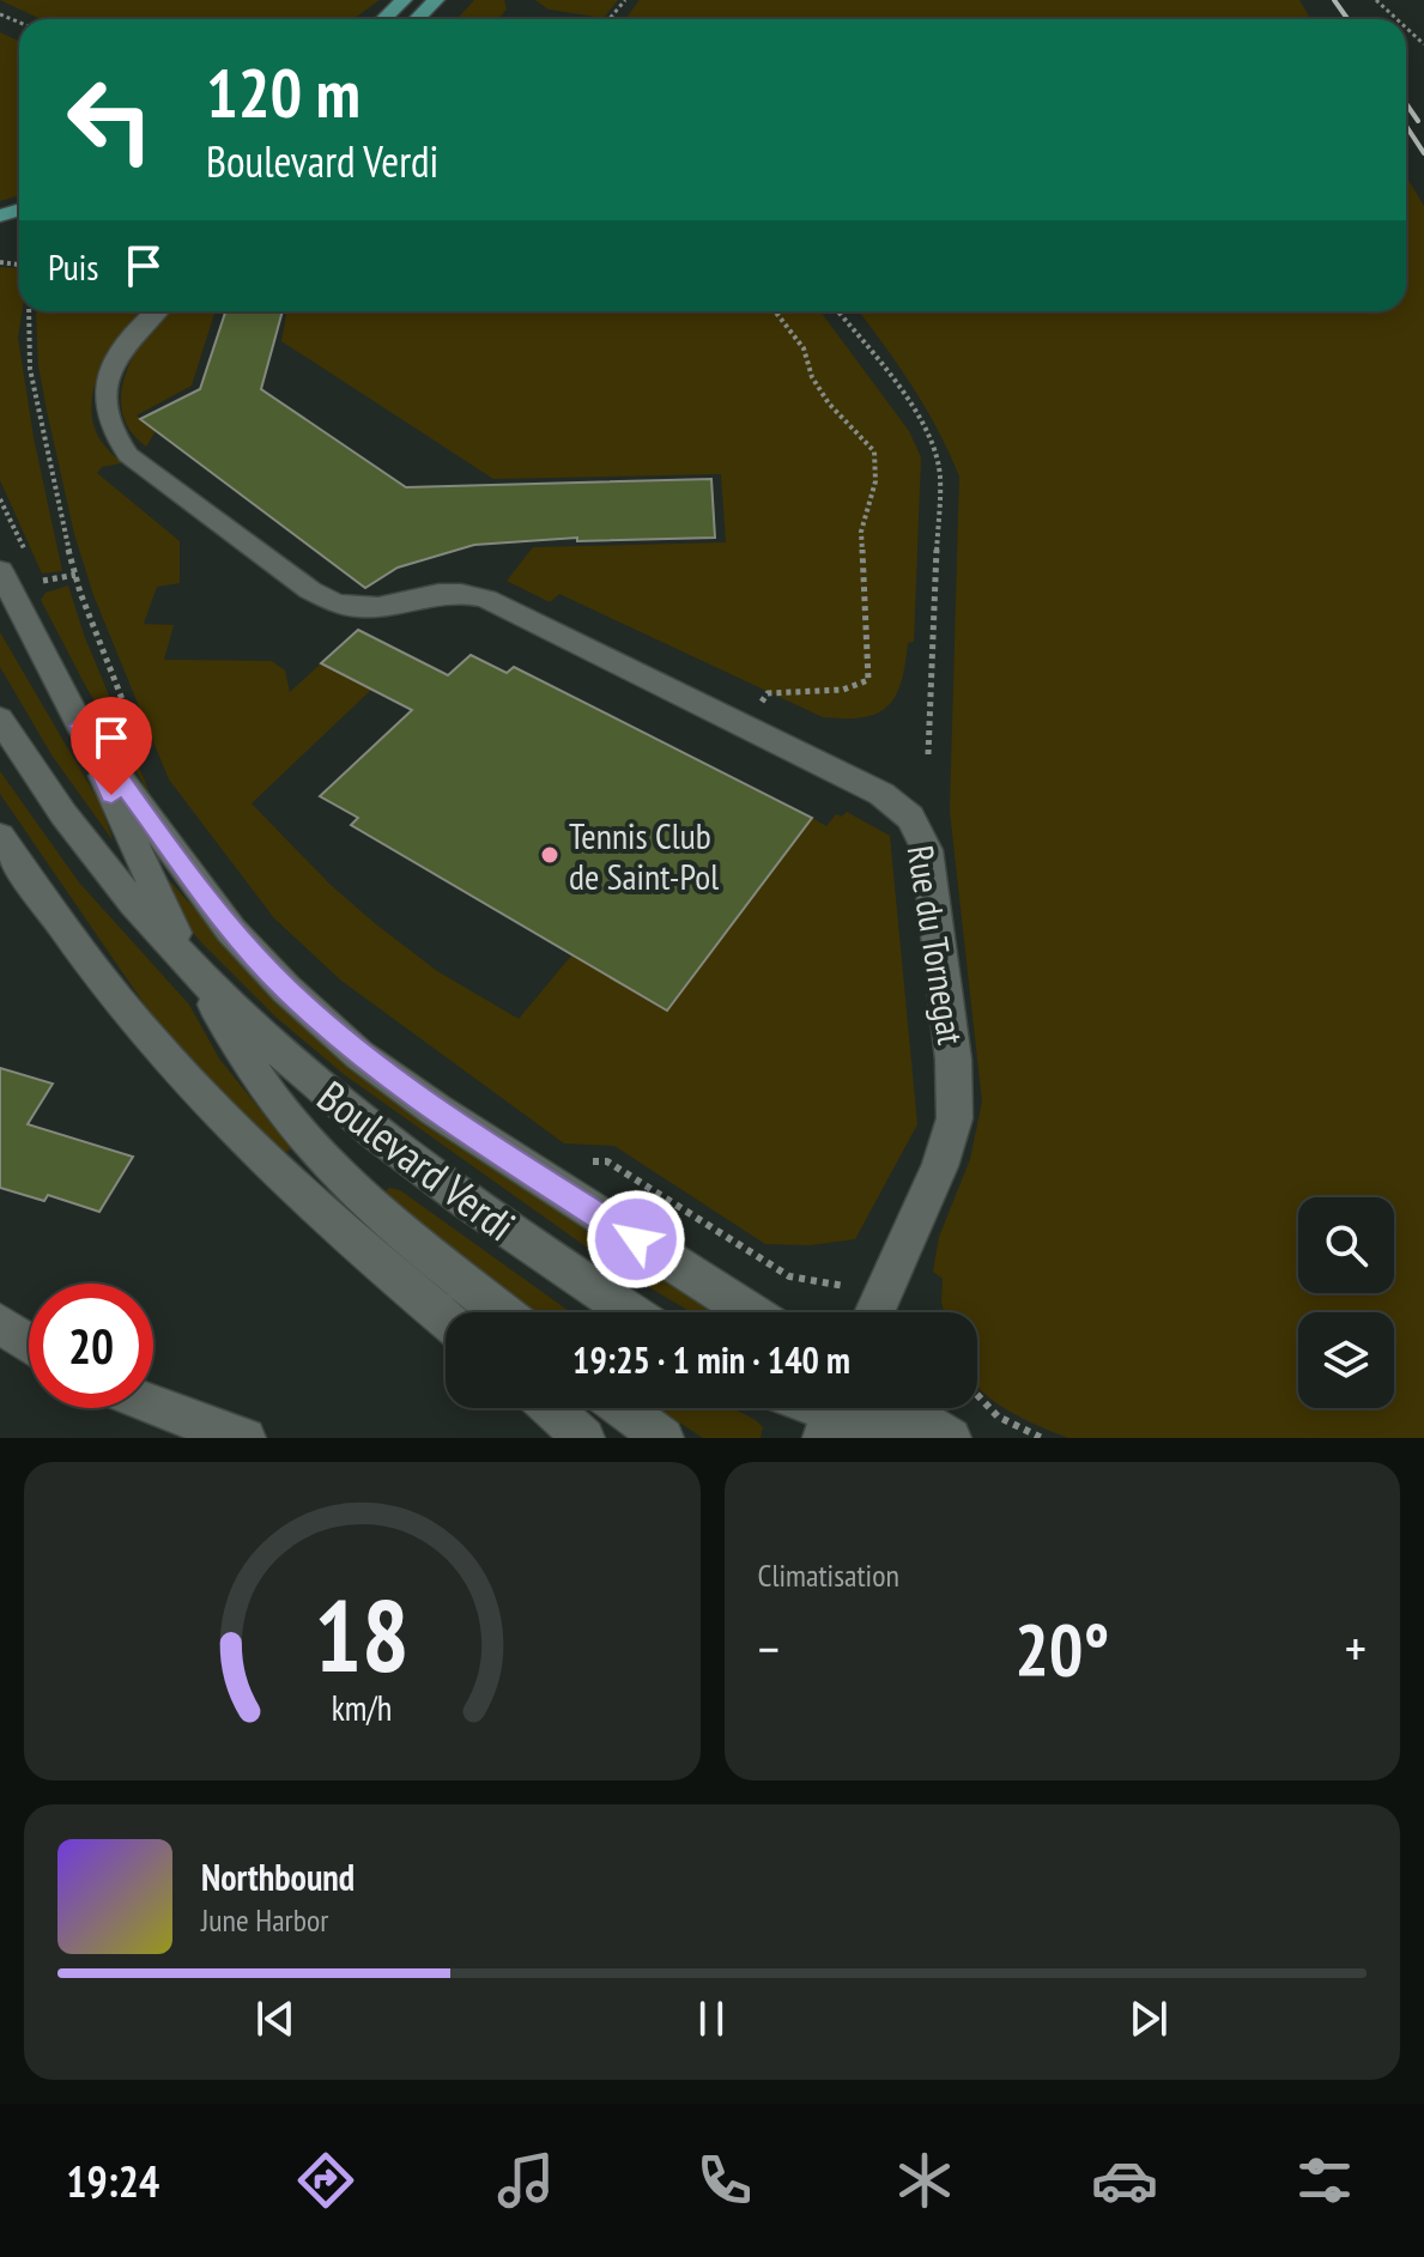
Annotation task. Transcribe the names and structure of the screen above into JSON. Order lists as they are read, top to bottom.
{
  "streets": {
    "street": ["Rue du Tornegat", "Boulevard Verdi"]
  },
  "places": ["Tennis Club de Saint-Pol"],
  "page": {
    "turn": ["120 m", "Boulevard Verdi"],
    "then": "Puis",
    "limit": "20",
    "trip": "19:25 · 1 min · 140 m",
    "tile": "Climatisation",
    "heat": ["−", "20°", "+"],
    "song": ["Northbound", "June Harbor"],
    "tabs": "19:24",
    "gauge": ["18", "km/h"]
  }
}
